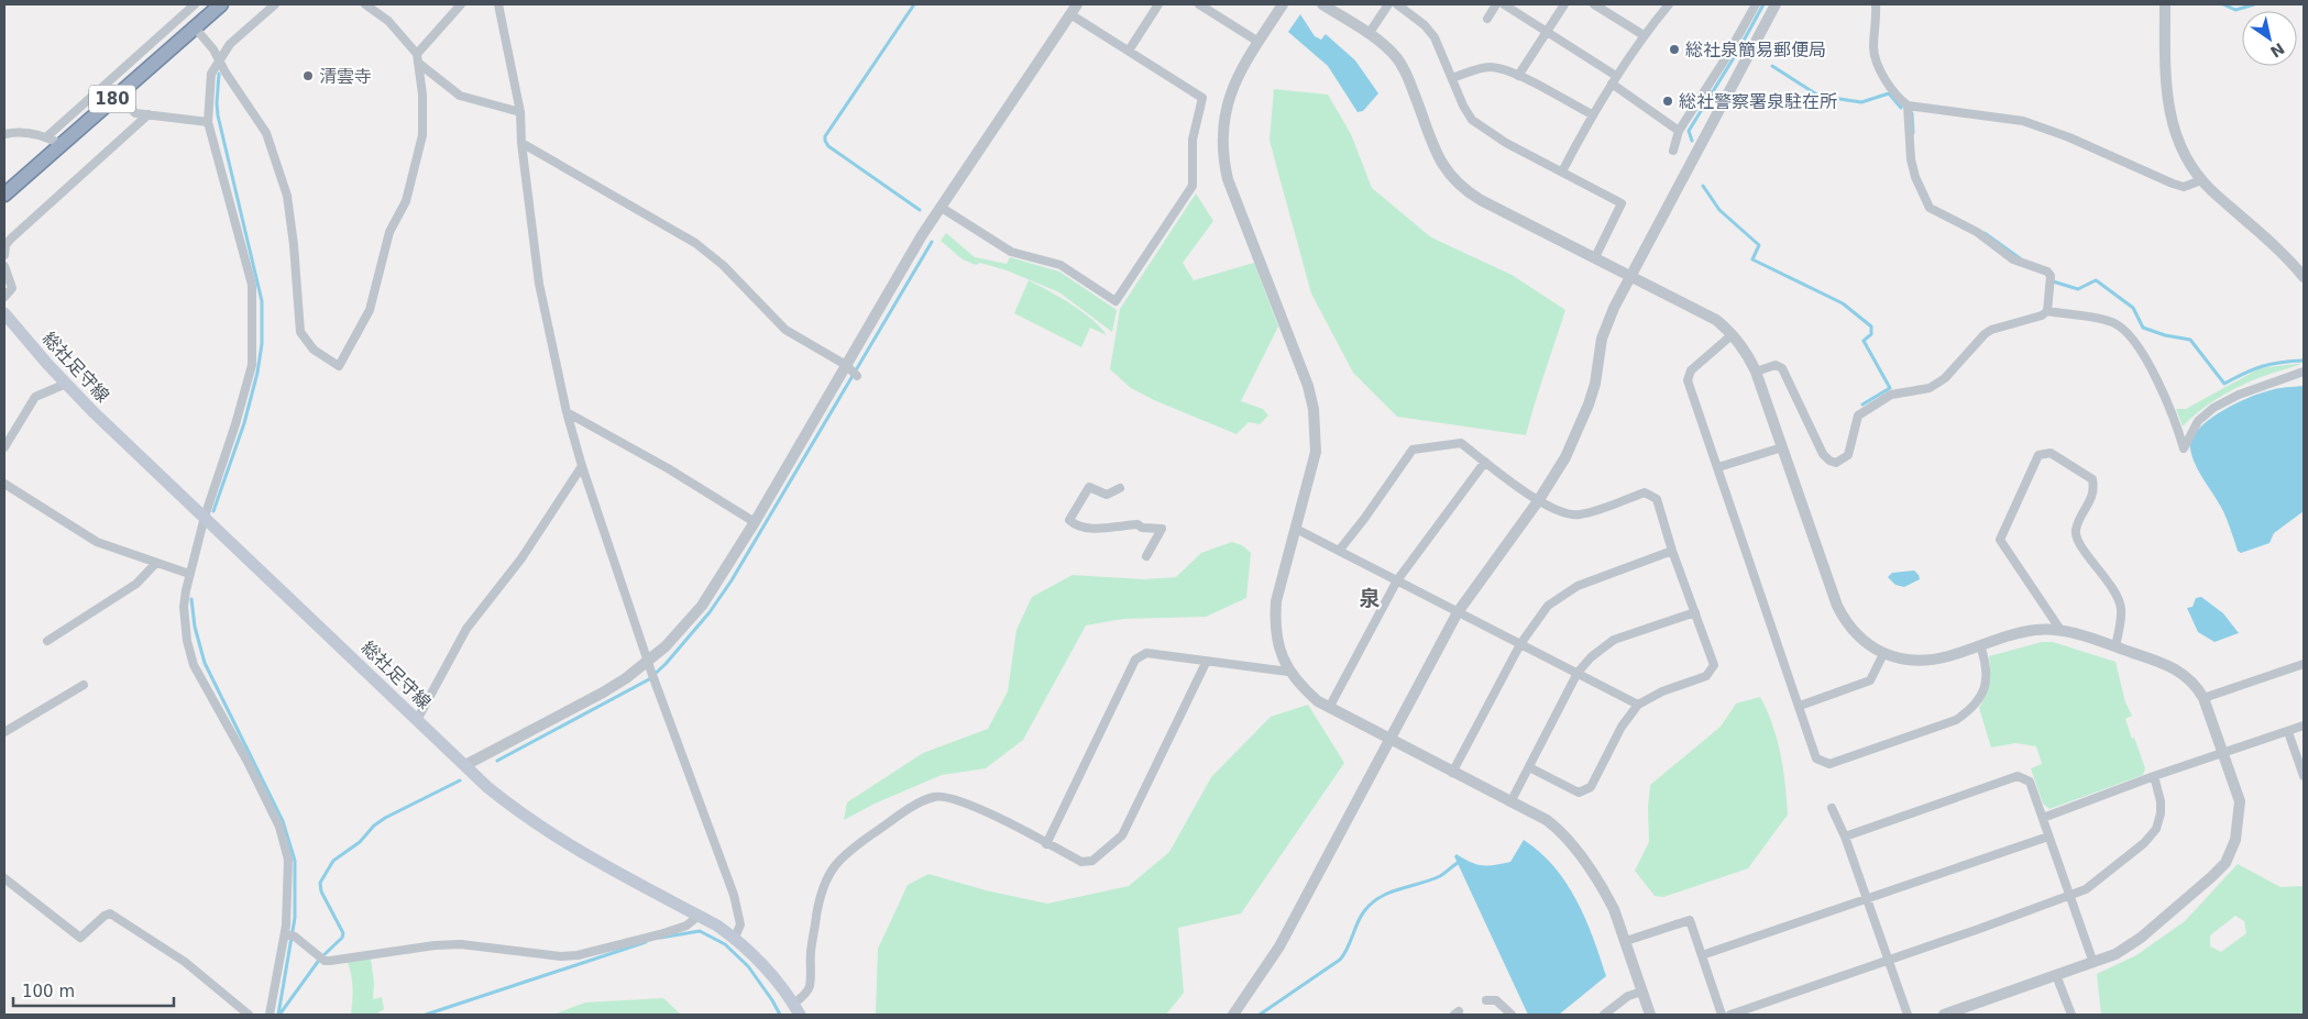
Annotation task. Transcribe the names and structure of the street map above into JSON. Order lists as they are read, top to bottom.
{
  "streets": {
    "highway": ["180"],
    "main road": ["総社足守線"]
  },
  "districts": ["泉"],
  "places": ["総社泉簡易郵便局", "清雲寺", "総社警察署泉駐在所"],
  "scale_bar": "100 m",
  "north": "bottom right"
}
